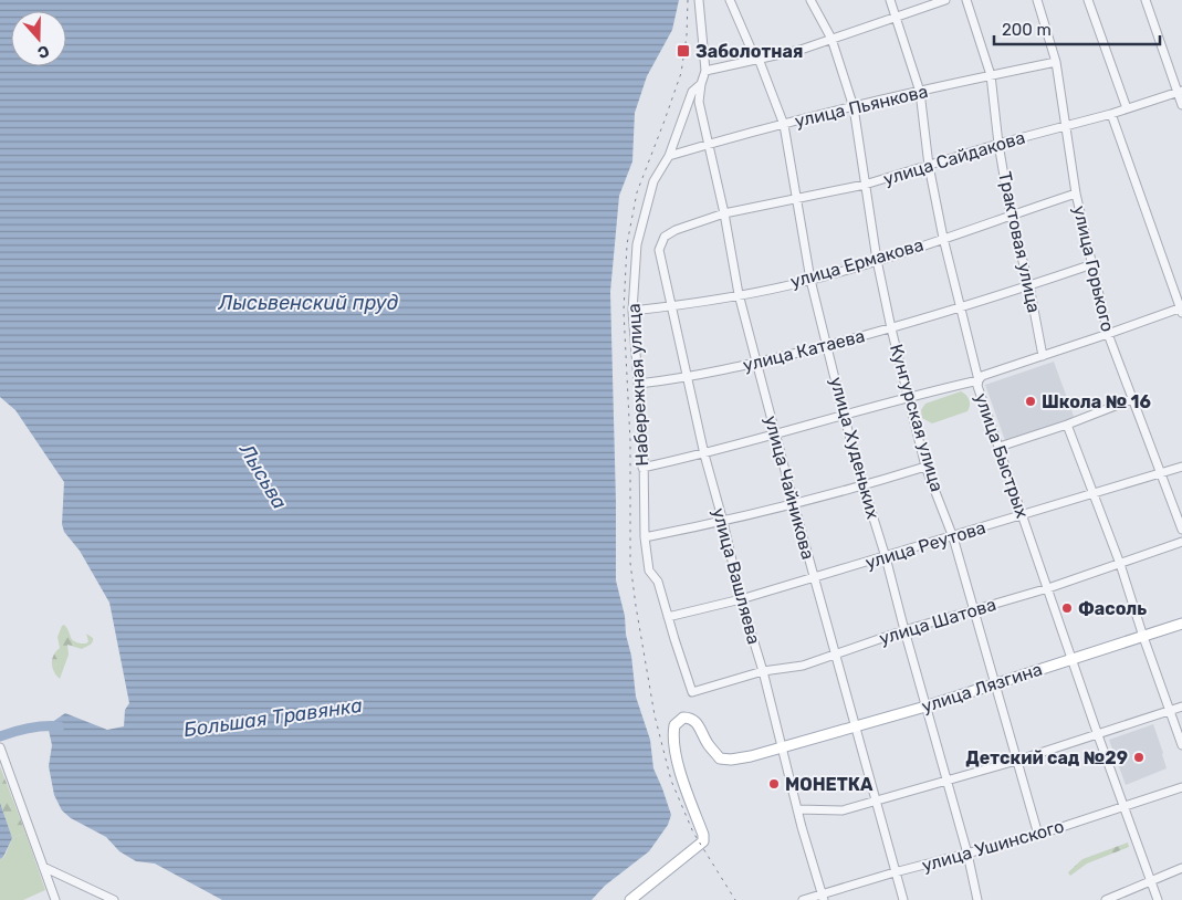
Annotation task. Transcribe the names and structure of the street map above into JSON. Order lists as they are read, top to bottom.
{
  "streets": {
    "main road": ["улица Лязгина"],
    "street": [
      "улица Пьянкова",
      "улица Сайдакова",
      "Трактовая улица",
      "улица Ермакова",
      "улица Горького",
      "улица Катаева",
      "Набережная улица",
      "Кунгурская улица",
      "улица Худеньких",
      "улица Быстрых",
      "улица Чайникова",
      "улица Реутова",
      "улица Вашляева",
      "улица Шатова",
      "улица Ушинского"
    ]
  },
  "crossings": [
    ["улица Пьянкова", "Трактовая улица"],
    ["улица Пьянкова", "улица Горького"],
    ["улица Пьянкова", "Набережная улица"],
    ["улица Пьянкова", "Кунгурская улица"],
    ["улица Пьянкова", "улица Худеньких"],
    ["улица Пьянкова", "улица Быстрых"],
    ["улица Пьянкова", "улица Чайникова"],
    ["улица Сайдакова", "Трактовая улица"],
    ["улица Сайдакова", "улица Горького"],
    ["улица Сайдакова", "Кунгурская улица"],
    ["улица Сайдакова", "улица Худеньких"],
    ["улица Сайдакова", "улица Быстрых"],
    ["улица Сайдакова", "улица Чайникова"],
    ["улица Сайдакова", "улица Вашляева"],
    ["Трактовая улица", "улица Ермакова"],
    ["Трактовая улица", "улица Катаева"],
    ["улица Ермакова", "улица Горького"],
    ["улица Ермакова", "Набережная улица"],
    ["улица Ермакова", "Кунгурская улица"],
    ["улица Ермакова", "улица Худеньких"],
    ["улица Ермакова", "улица Быстрых"],
    ["улица Ермакова", "улица Чайникова"],
    ["улица Ермакова", "улица Вашляева"],
    ["улица Горького", "улица Катаева"],
    ["улица Горького", "улица Реутова"],
    ["улица Катаева", "Набережная улица"],
    ["улица Катаева", "Кунгурская улица"],
    ["улица Катаева", "улица Худеньких"],
    ["улица Катаева", "улица Быстрых"],
    ["улица Катаева", "улица Чайникова"],
    ["улица Катаева", "улица Вашляева"],
    ["Набережная улица", "улица Чайникова"],
    ["Набережная улица", "улица Реутова"],
    ["Набережная улица", "улица Шатова"],
    ["Кунгурская улица", "улица Реутова"],
    ["Кунгурская улица", "улица Шатова"],
    ["Кунгурская улица", "улица Лязгина"],
    ["Кунгурская улица", "улица Ушинского"],
    ["улица Худеньких", "улица Реутова"],
    ["улица Худеньких", "улица Шатова"],
    ["улица Худеньких", "улица Лязгина"],
    ["улица Худеньких", "улица Ушинского"],
    ["улица Быстрых", "улица Реутова"],
    ["улица Быстрых", "улица Шатова"],
    ["улица Быстрых", "улица Лязгина"],
    ["улица Быстрых", "улица Ушинского"],
    ["улица Чайникова", "улица Реутова"],
    ["улица Чайникова", "улица Шатова"],
    ["улица Чайникова", "улица Лязгина"],
    ["улица Чайникова", "улица Ушинского"],
    ["улица Реутова", "улица Вашляева"],
    ["улица Вашляева", "улица Шатова"],
    ["улица Вашляева", "улица Лязгина"],
    ["улица Вашляева", "улица Ушинского"]
  ],
  "water": ["Лысьвенский пруд", "Лысьва", "Большая Травянка"],
  "places": {
    "transit": ["Заболотная"],
    "other": [
      "Школа № 16",
      "Фасоль",
      "Детский сад №29",
      "МОНЕТКА"
    ]
  },
  "scale_bar": "200 m",
  "north": "bottom"
}
